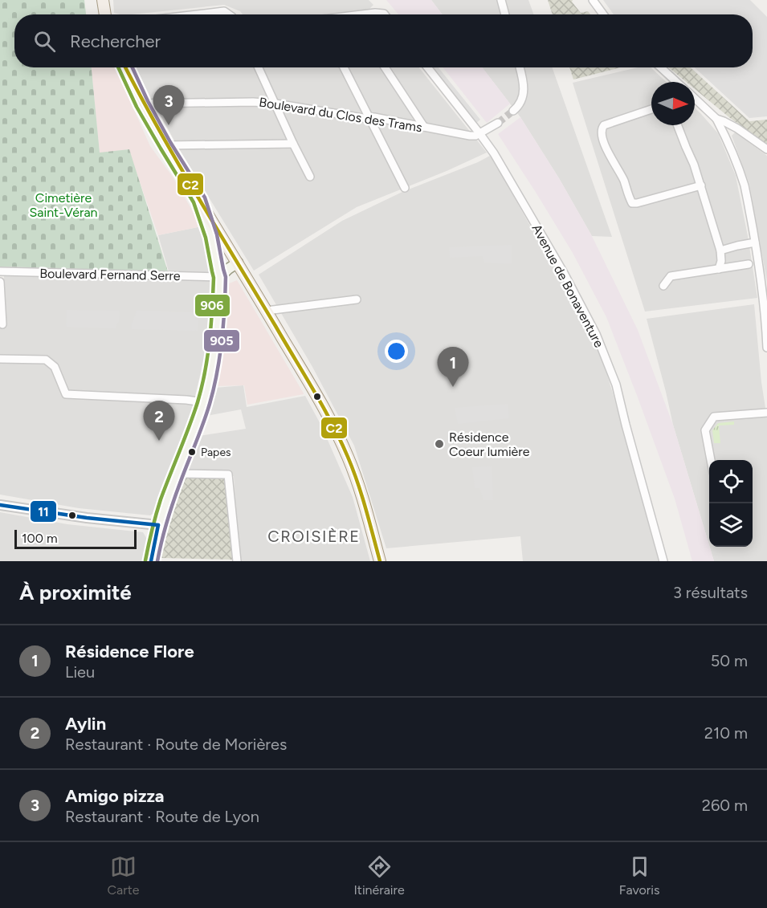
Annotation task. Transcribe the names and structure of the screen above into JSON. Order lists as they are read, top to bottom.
{
  "streets": {
    "street": ["Boulevard du Clos des Trams", "Boulevard Fernand Serre", "Avenue de Bonaventure"]
  },
  "crossings": [
    ["Boulevard du Clos des Trams", "Avenue de Bonaventure"]
  ],
  "districts": ["CROISIÈRE"],
  "parks": ["Cimetière Saint-Véran"],
  "places": ["Résidence Coeur lumière", "Papes"],
  "lines": [
    "transit line C2",
    "transit line 906",
    "transit line 905",
    "transit line 11"
  ],
  "scale_bar": "100 m",
  "north": "right",
  "page": {
    "search": "Rechercher",
    "pins": ["3", "1", "2"],
    "scale": "100 m",
    "heading": ["À proximité", "3 résultats"],
    "list": [
      {
        "mark": "1",
        "name": "Résidence Flore",
        "note": "Lieu",
        "value": "50 m"
      },
      {
        "mark": "2",
        "name": "Aylin",
        "note": "Restaurant · Route de Morières",
        "value": "210 m"
      },
      {
        "mark": "3",
        "name": "Amigo pizza",
        "note": "Restaurant · Route de Lyon",
        "value": "260 m"
      }
    ],
    "nav": ["Carte", "Itinéraire", "Favoris"]
  }
}
